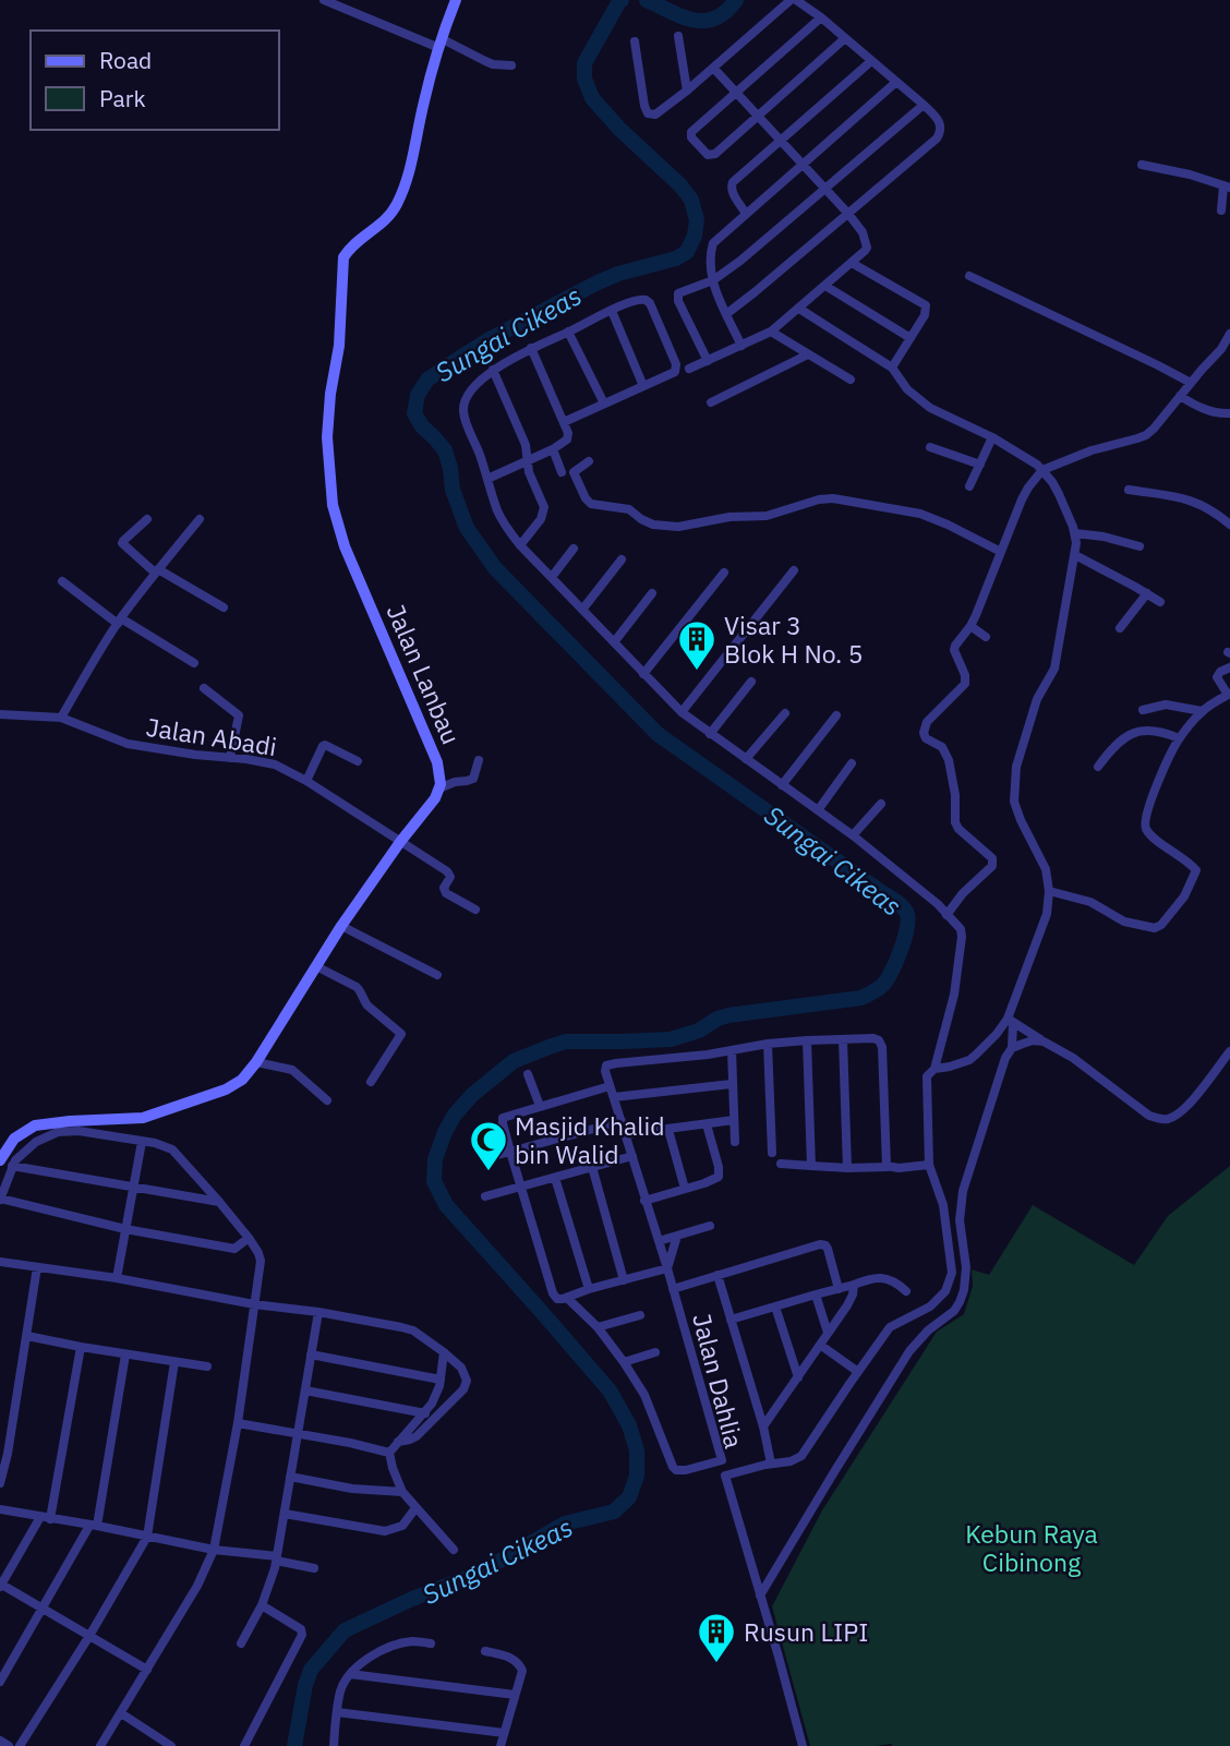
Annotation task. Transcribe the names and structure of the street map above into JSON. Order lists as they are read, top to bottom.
{
  "streets": {
    "street": ["Jalan Lanbau", "Jalan Abadi", "Jalan Dahlia"]
  },
  "water": ["Sungai Cikeas"],
  "parks": ["Kebun Raya Cibinong"],
  "places": {
    "building": ["Visar 3 Blok H No. 5", "Rusun LIPI"],
    "mosque": ["Masjid Khalid bin Walid"]
  },
  "legend": ["Road", "Park"]
}
